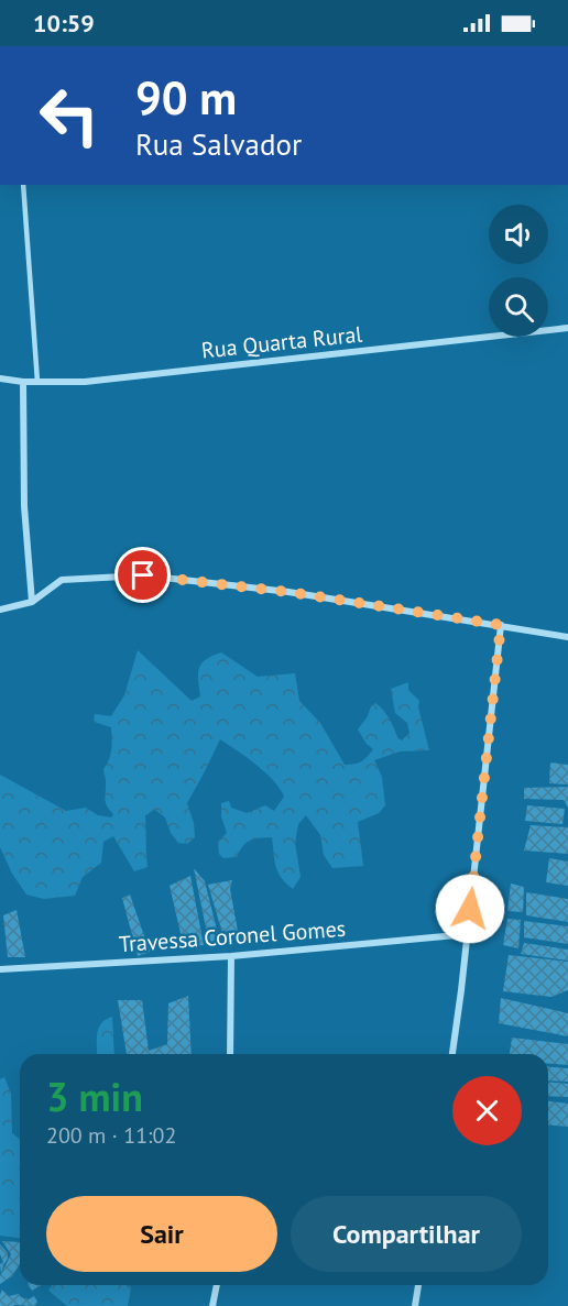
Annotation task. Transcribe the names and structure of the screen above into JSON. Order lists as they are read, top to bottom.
{
  "streets": {
    "street": ["Rua Quarta Rural", "Travessa Coronel Gomes"]
  },
  "page": {
    "status": "10:59",
    "turn": ["90 m", "Rua Salvador"],
    "heading": ["3 min", "200 m · 11:02"],
    "buttons": ["Sair", "Compartilhar"]
  }
}
